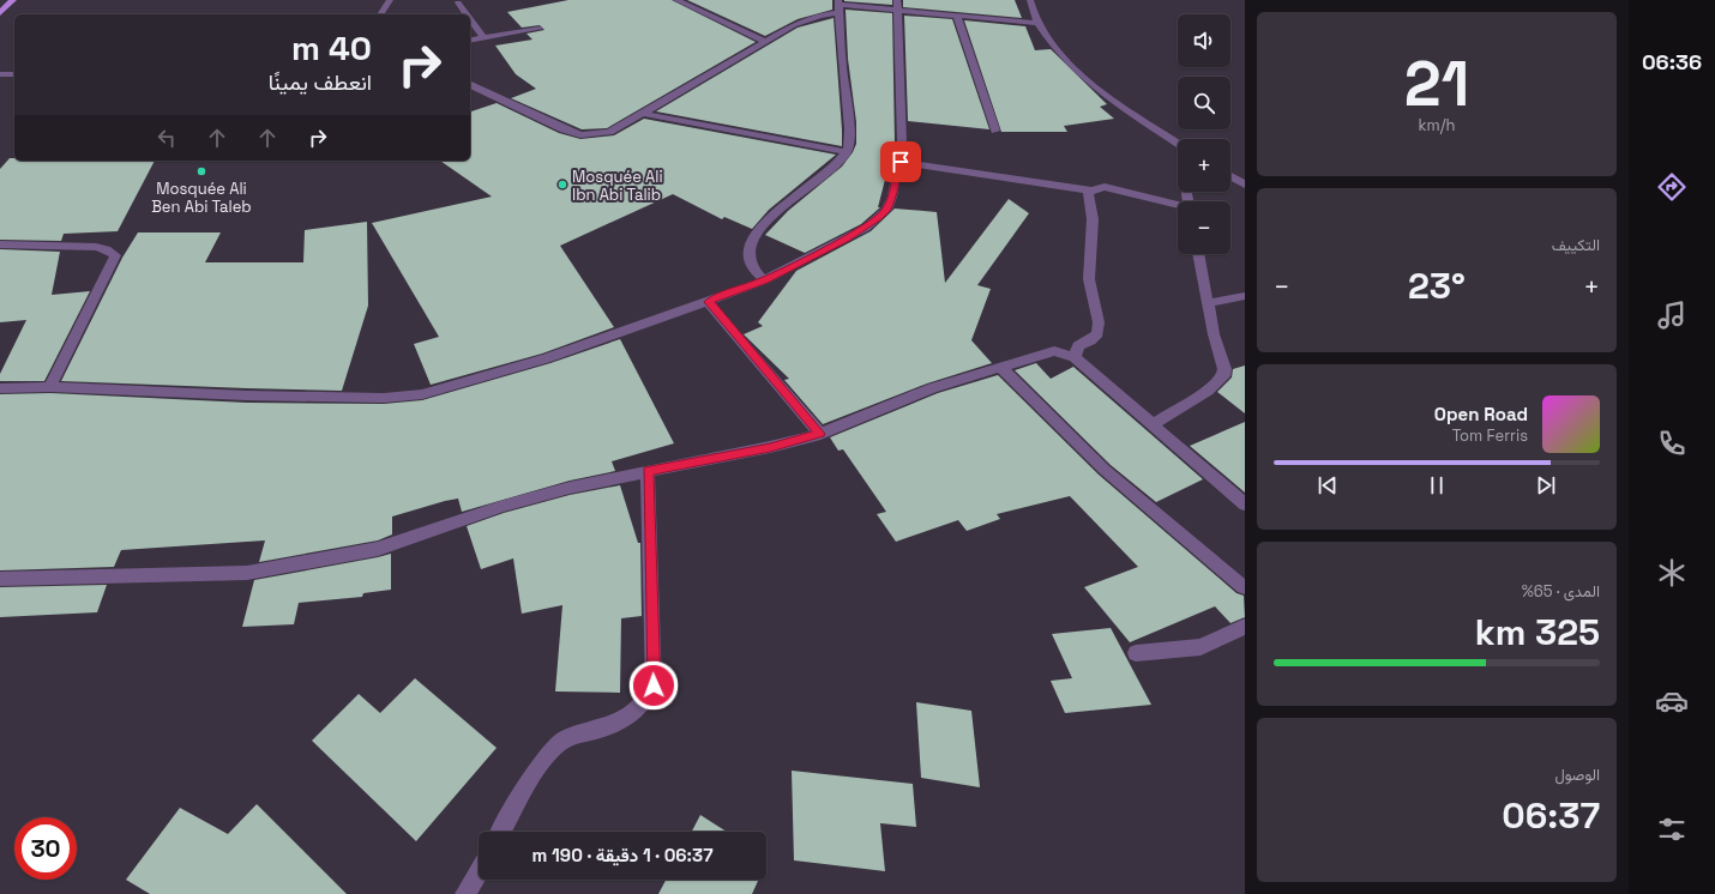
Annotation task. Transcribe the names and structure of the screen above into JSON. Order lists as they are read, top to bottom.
{
  "places": ["Mosquée Ali Ben Abi Taleb", "Mosquée Ali Ibn Abi Talib"],
  "page": {
    "tabs": "06:36",
    "tile": [
      ["21", "km/h"],
      "التكييف",
      ["المدى · 65%", "325 km"],
      ["الوصول", "06:37"]
    ],
    "map_buttons": ["+", "−"],
    "turn": ["40 m", "انعطف يمينًا"],
    "heat": ["−", "23°", "+"],
    "song": ["Open Road", "Tom Ferris"],
    "limit": "30",
    "trip": "06:37 · 1 دقيقة · 190 m"
  }
}
